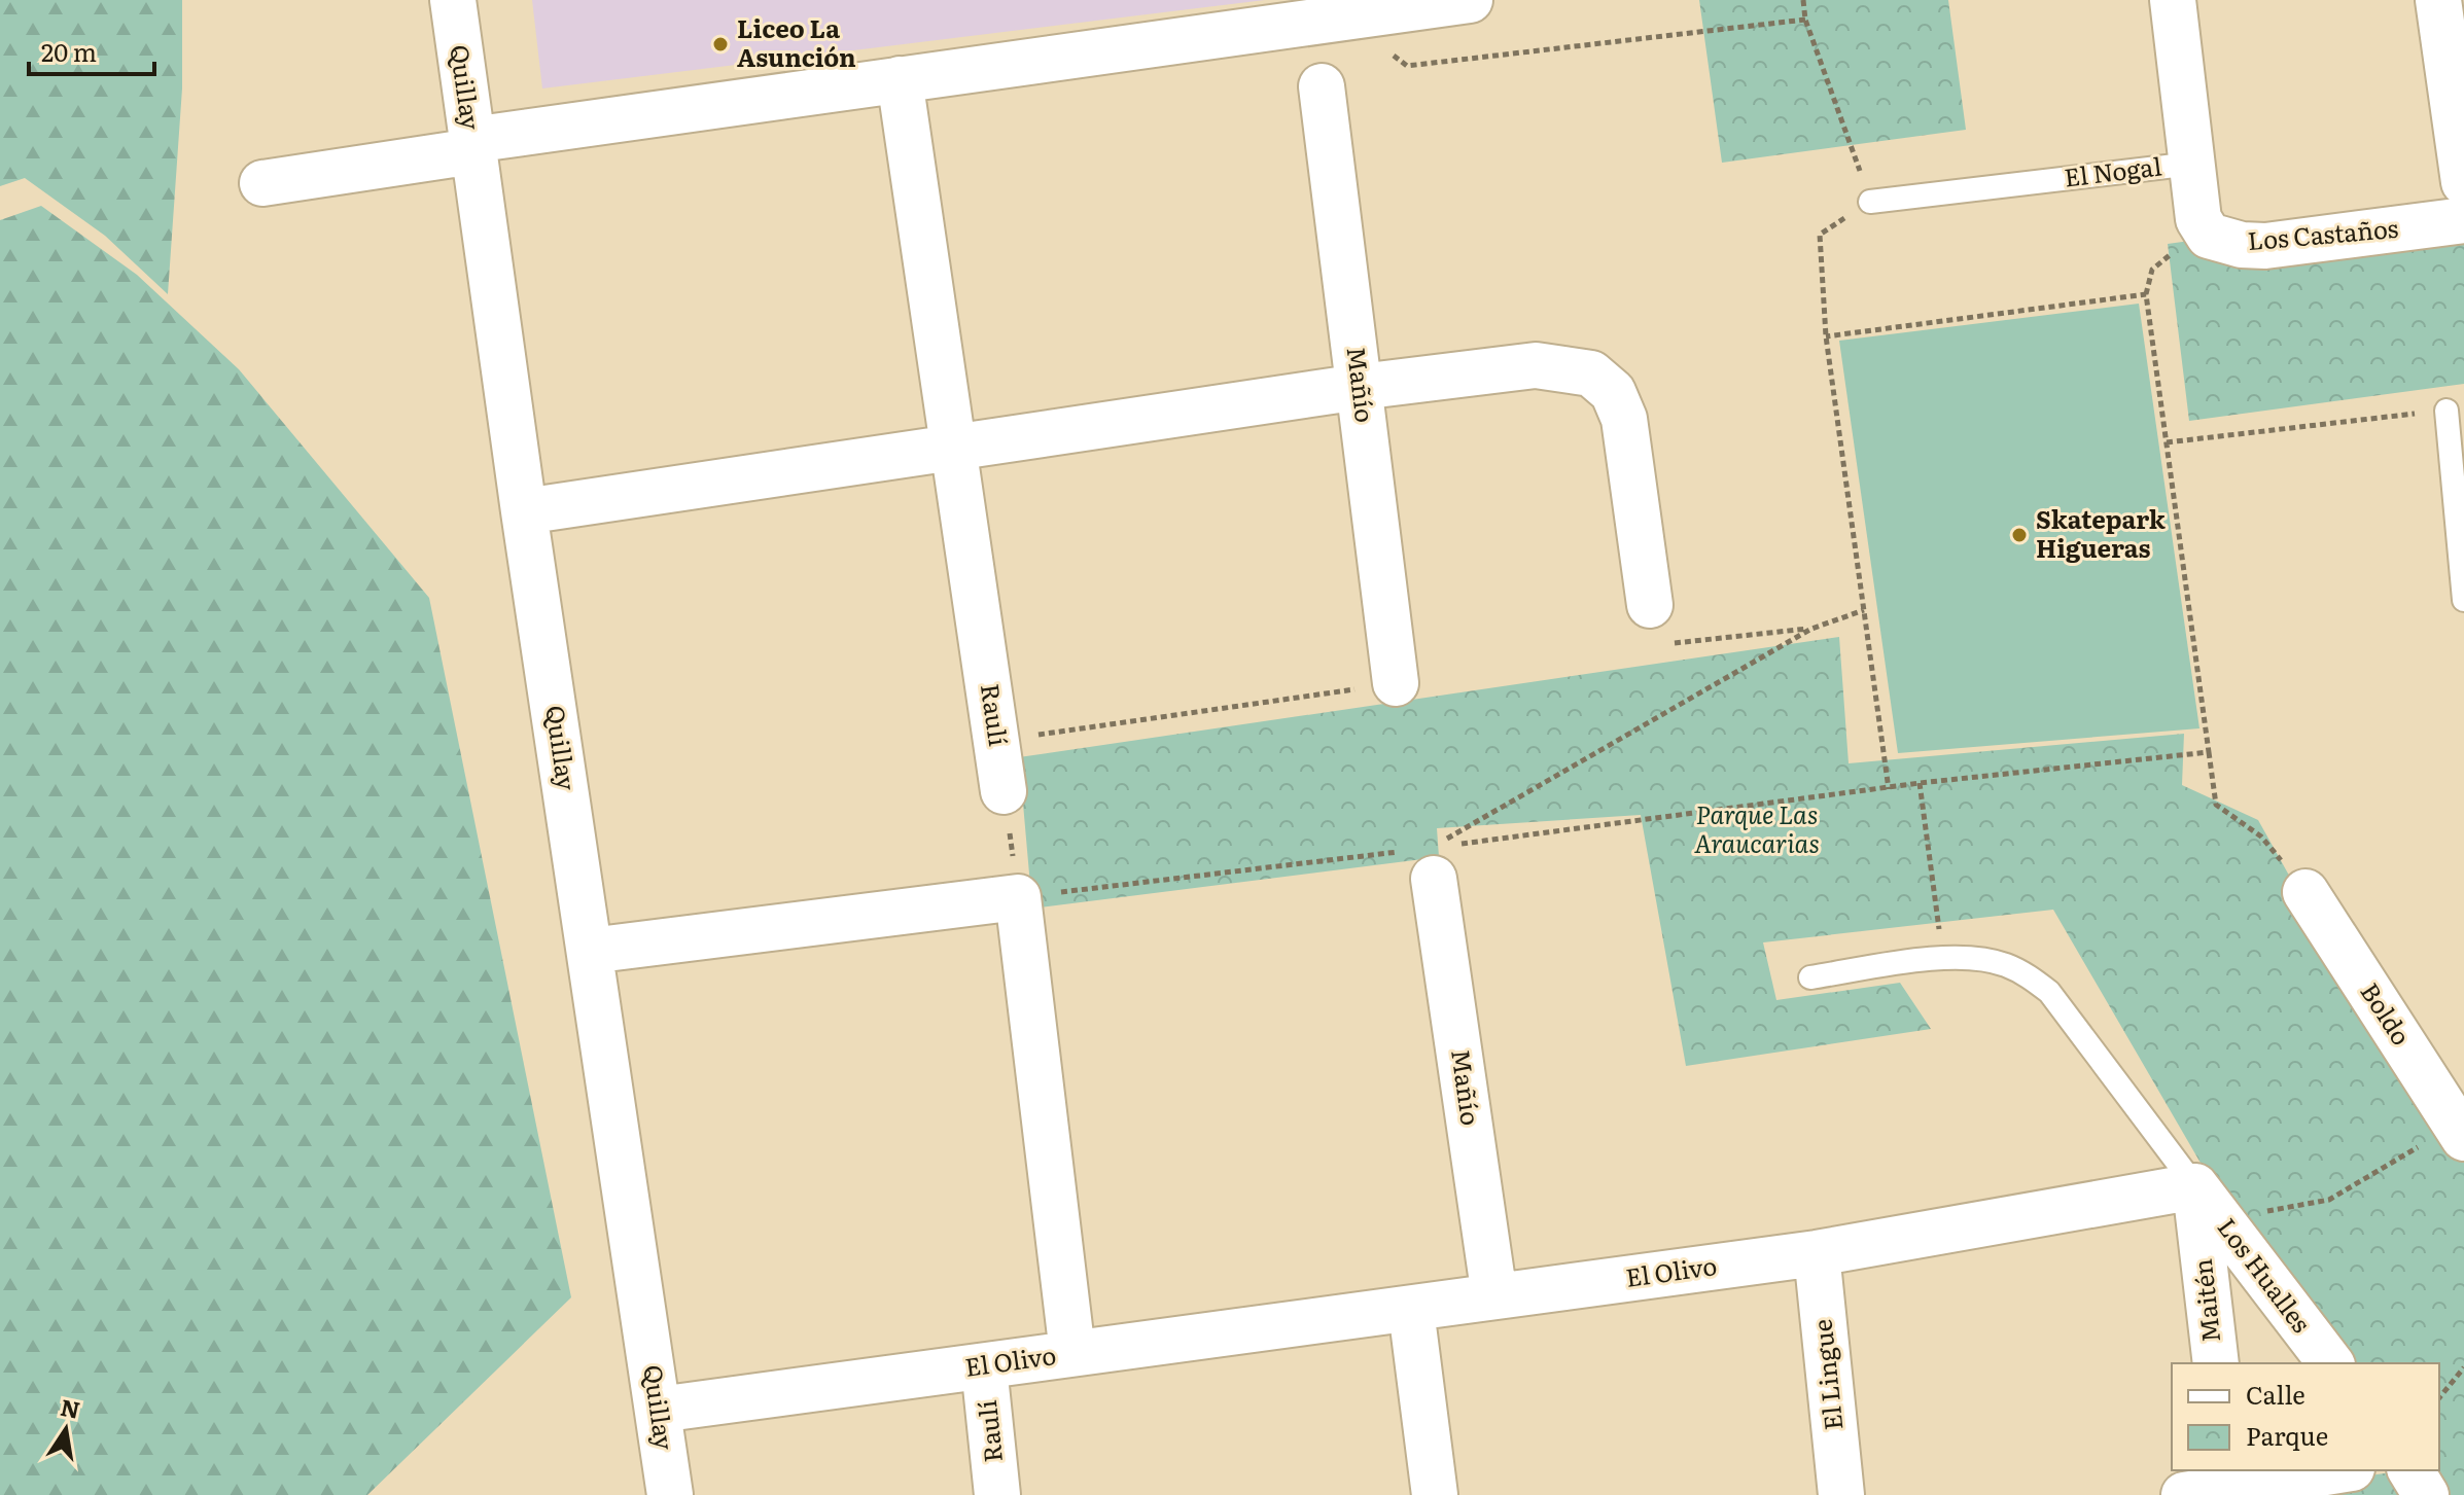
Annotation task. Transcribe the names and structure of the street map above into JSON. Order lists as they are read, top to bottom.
{
  "streets": {
    "street": [
      "Quillay",
      "El Nogal",
      "Los Castaños",
      "Mañío",
      "Raulí",
      "Boldo",
      "El Olivo",
      "Los Hualles",
      "Maitén",
      "El Lingue"
    ]
  },
  "crossings": [
    ["Quillay", "El Olivo"],
    ["El Nogal", "Los Castaños"],
    ["Mañío", "El Olivo"],
    ["Raulí", "El Olivo"],
    ["El Olivo", "Los Hualles"],
    ["El Olivo", "Maitén"],
    ["El Olivo", "El Lingue"],
    ["Los Hualles", "Maitén"]
  ],
  "parks": ["Parque Las Araucarias"],
  "places": ["Liceo La Asunción", "Skatepark Higueras"],
  "legend": ["Calle", "Parque"],
  "scale_bar": "20 m",
  "north": "top"
}
